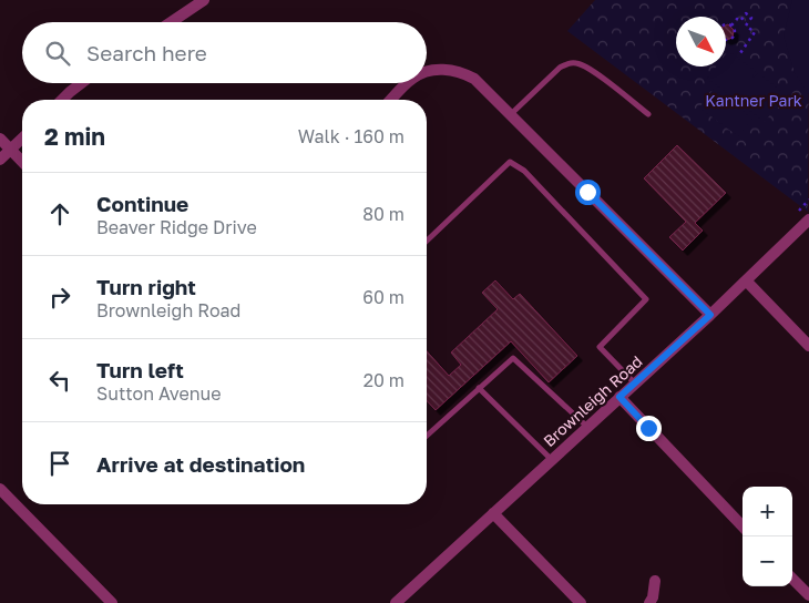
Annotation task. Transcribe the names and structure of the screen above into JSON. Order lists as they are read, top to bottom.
{
  "streets": {
    "street": ["Brownleigh Road"]
  },
  "parks": ["Kantner Park"],
  "north": "bottom right",
  "page": {
    "search": "Search here",
    "heading": ["2 min", "Walk · 160 m"],
    "list": [
      ["Continue", "Beaver Ridge Drive", "80 m"],
      ["Turn right", "Brownleigh Road", "60 m"],
      ["Turn left", "Sutton Avenue", "20 m"],
      "Arrive at destination"
    ],
    "map_buttons": ["+", "−"]
  }
}
